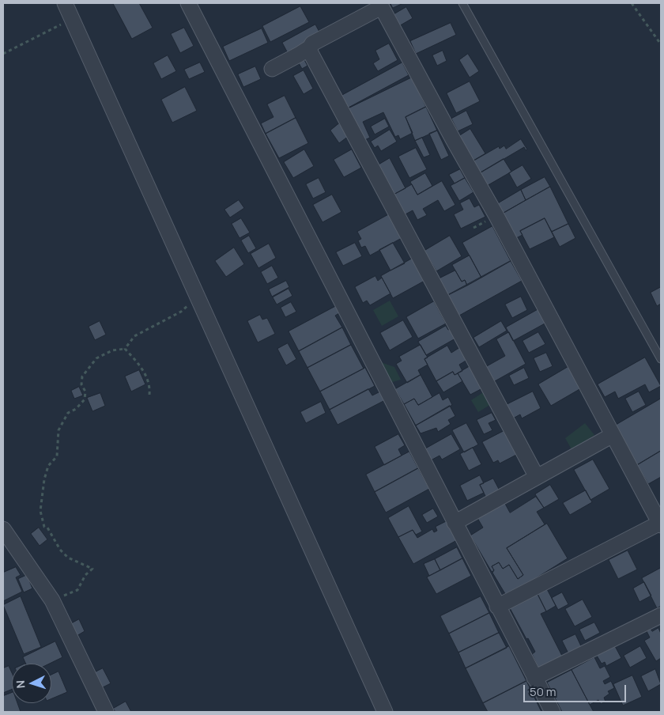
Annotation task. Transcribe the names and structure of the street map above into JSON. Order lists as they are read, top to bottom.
{
  "scale_bar": "50 m",
  "north": "left"
}
